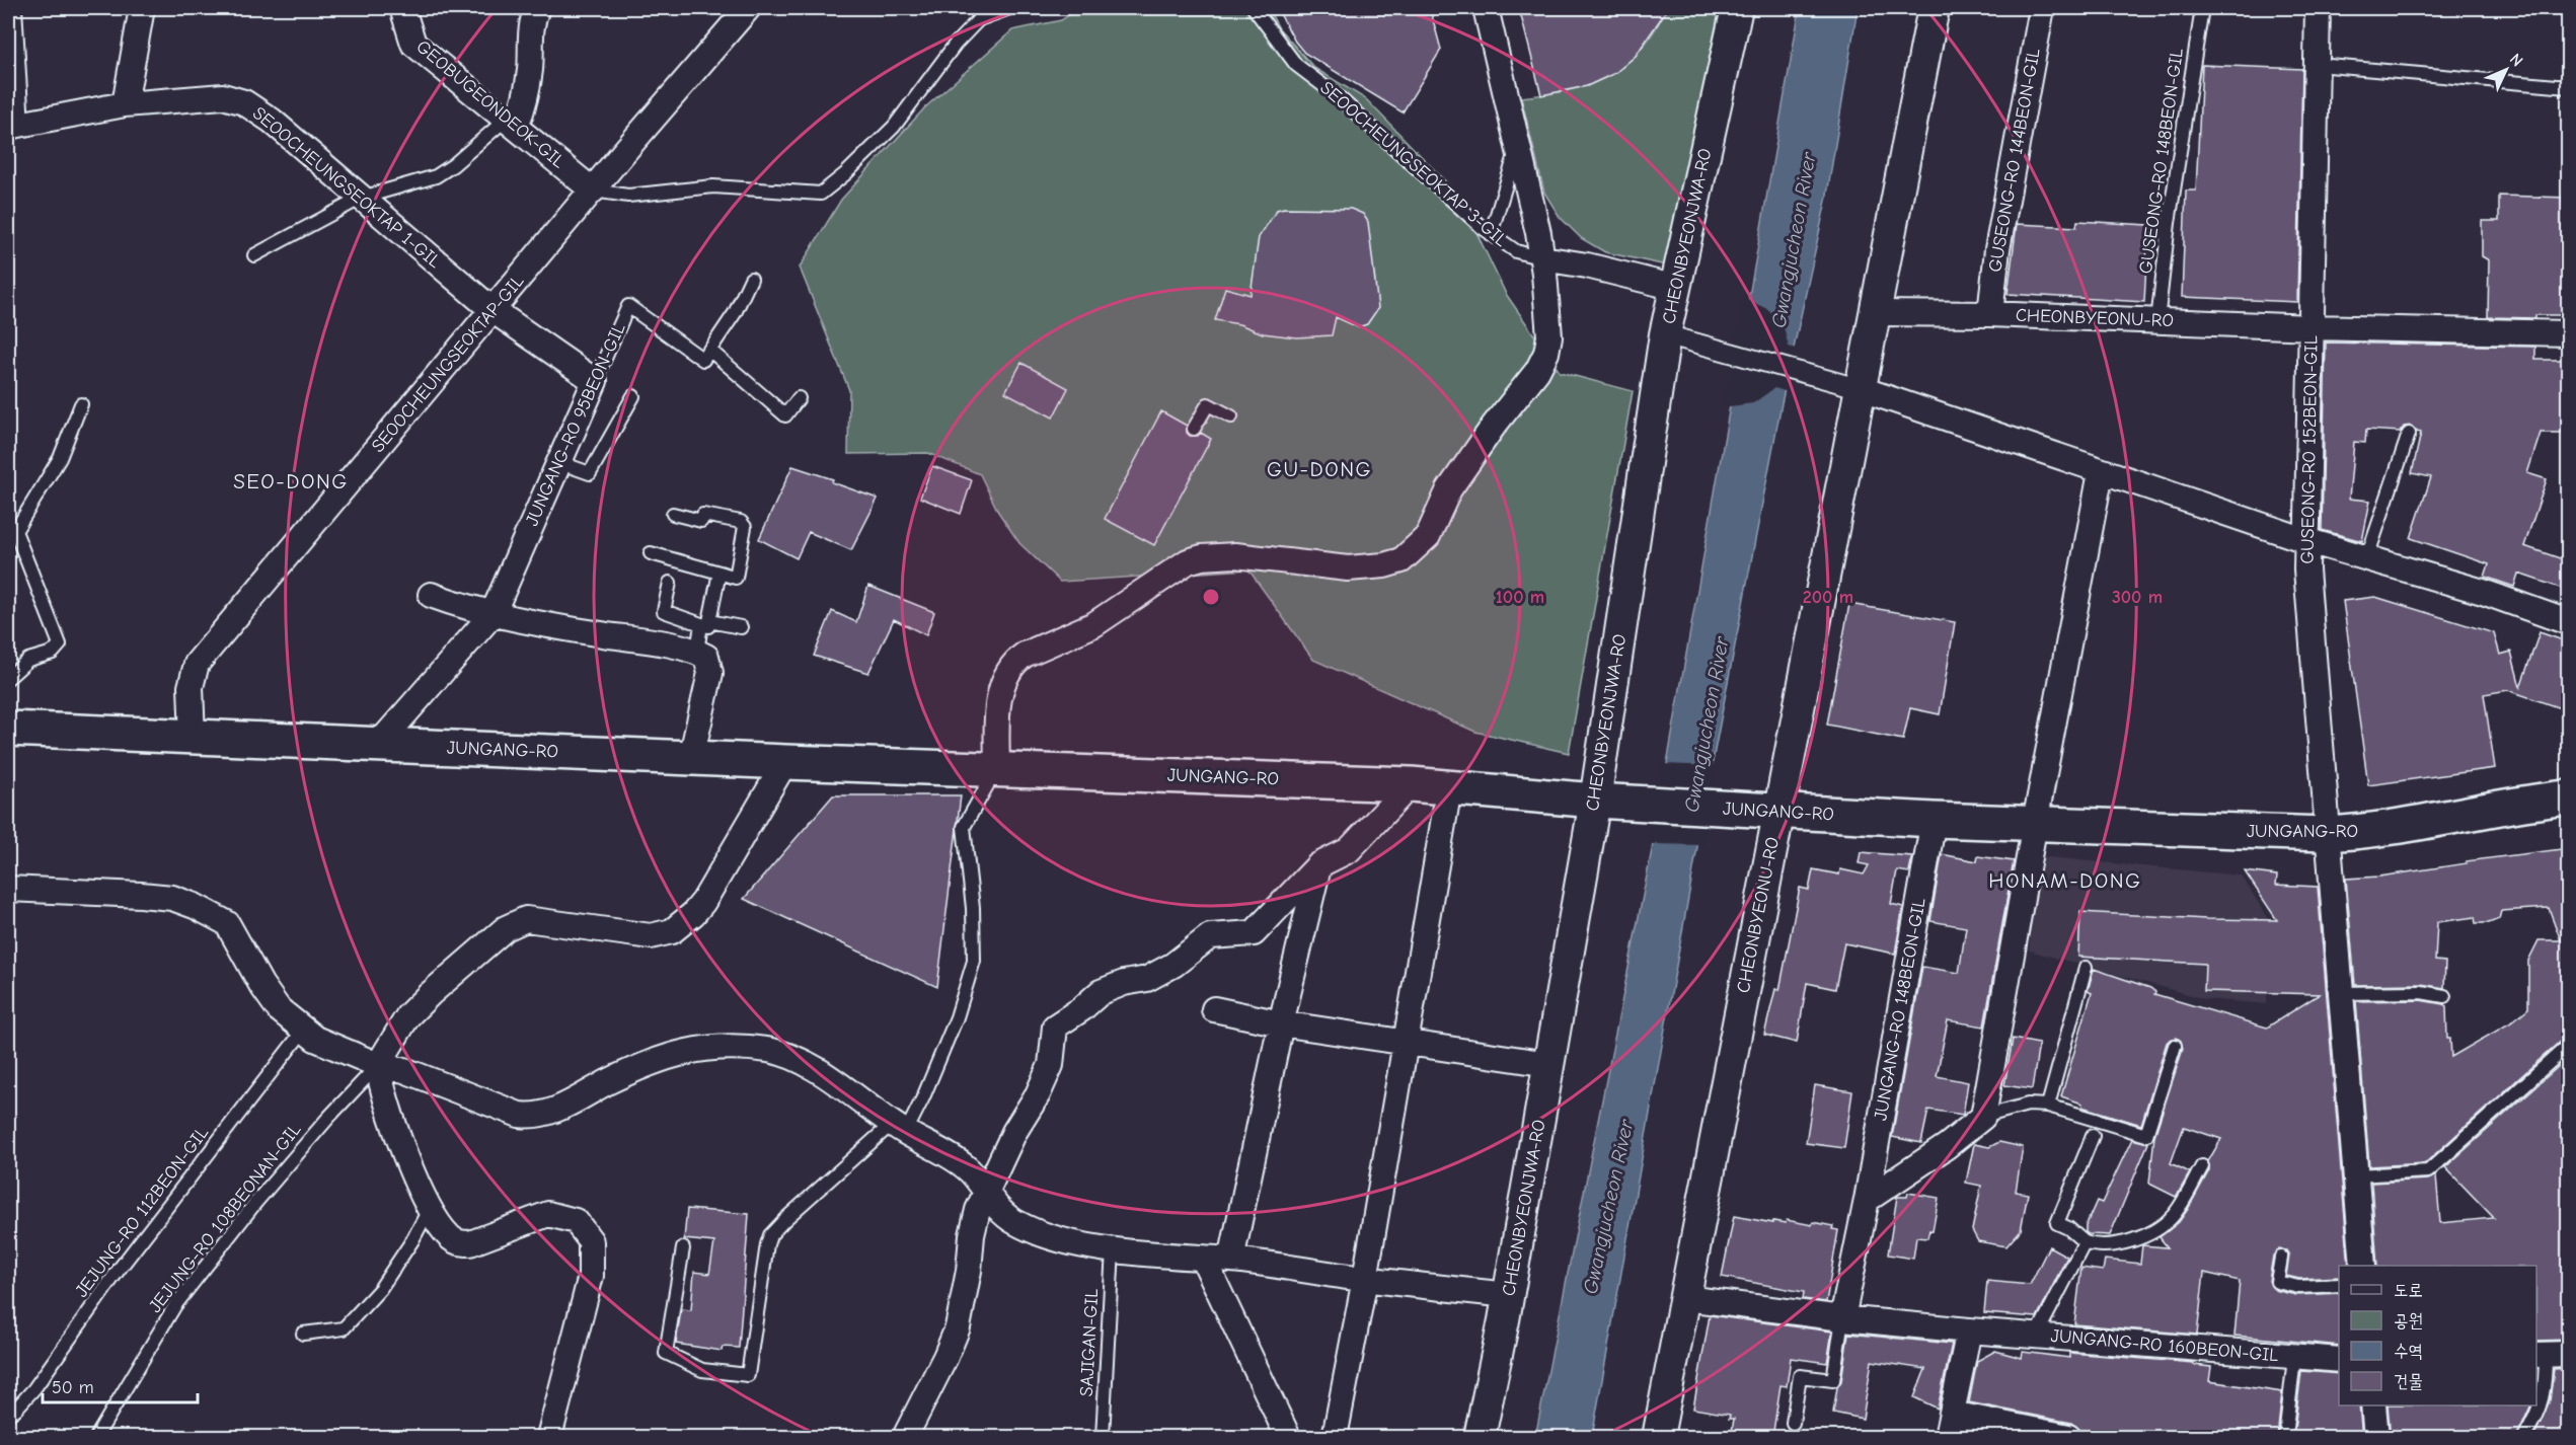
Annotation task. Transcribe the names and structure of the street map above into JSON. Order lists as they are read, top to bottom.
{
  "streets": {
    "main road": ["JUNGANG-RO"],
    "street": [
      "GEOBUGEONDEOK-GIL",
      "GUSEONG-RO 144BEON-GIL",
      "SEOOCHEUNGSEOKTAP 3-GIL",
      "SEOOCHEUNGSEOKTAP 1-GIL",
      "CHEONBYEONJWA-RO",
      "CHEONBYEONU-RO",
      "SEOOCHEUNGSEOKTAP-GIL",
      "JUNGANG-RO 95BEON-GIL",
      "GUSEONG-RO 152BEON-GIL",
      "JUNGANG-RO 148BEON-GIL",
      "JUNGANG-RO 160BEON-GIL"
    ],
    "lane": [
      "GUSEONG-RO 148BEON-GIL",
      "JEJUNG-RO 112BEON-GIL",
      "JEJUNG-RO 108BEONAN-GIL",
      "SAJIGAN-GIL"
    ]
  },
  "crossings": [
    ["GEOBUGEONDEOK-GIL", "SEOOCHEUNGSEOKTAP-GIL"],
    ["GUSEONG-RO 144BEON-GIL", "CHEONBYEONU-RO"],
    ["GUSEONG-RO 148BEON-GIL", "CHEONBYEONU-RO"],
    ["SEOOCHEUNGSEOKTAP 3-GIL", "CHEONBYEONJWA-RO"],
    ["SEOOCHEUNGSEOKTAP 1-GIL", "SEOOCHEUNGSEOKTAP-GIL"],
    ["SEOOCHEUNGSEOKTAP 1-GIL", "JUNGANG-RO 95BEON-GIL"],
    ["CHEONBYEONJWA-RO", "JUNGANG-RO"],
    ["CHEONBYEONU-RO", "GUSEONG-RO 152BEON-GIL"],
    ["CHEONBYEONU-RO", "JUNGANG-RO"],
    ["SEOOCHEUNGSEOKTAP-GIL", "JUNGANG-RO"],
    ["JUNGANG-RO 95BEON-GIL", "JUNGANG-RO"],
    ["GUSEONG-RO 152BEON-GIL", "JUNGANG-RO"],
    ["JUNGANG-RO", "JUNGANG-RO 148BEON-GIL"]
  ],
  "districts": ["GU-DONG", "SEO-DONG", "HONAM-DONG"],
  "water": ["Gwangjucheon River"],
  "legend": [
    "도로",
    "공원",
    "수역",
    "건물"
  ],
  "scale_bar": "50 m",
  "north": "top right",
  "rings": ["100 m", "200 m", "300 m"]
}
